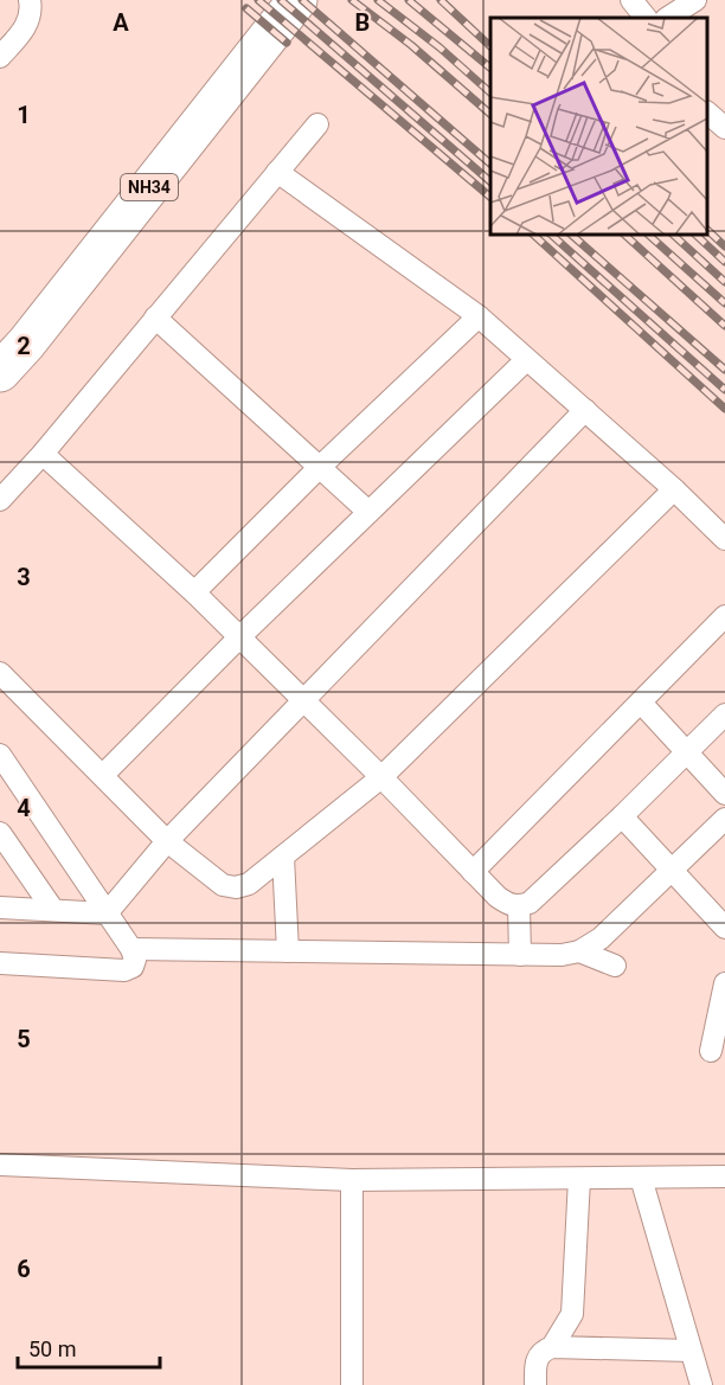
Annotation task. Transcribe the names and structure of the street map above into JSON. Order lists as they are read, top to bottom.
{
  "streets": {
    "highway": ["NH34"]
  },
  "scale_bar": "50 m",
  "grid": {
    "columns": ["A", "B"],
    "rows": [
      "1",
      "2",
      "3",
      "4",
      "5",
      "6"
    ]
  }
}
